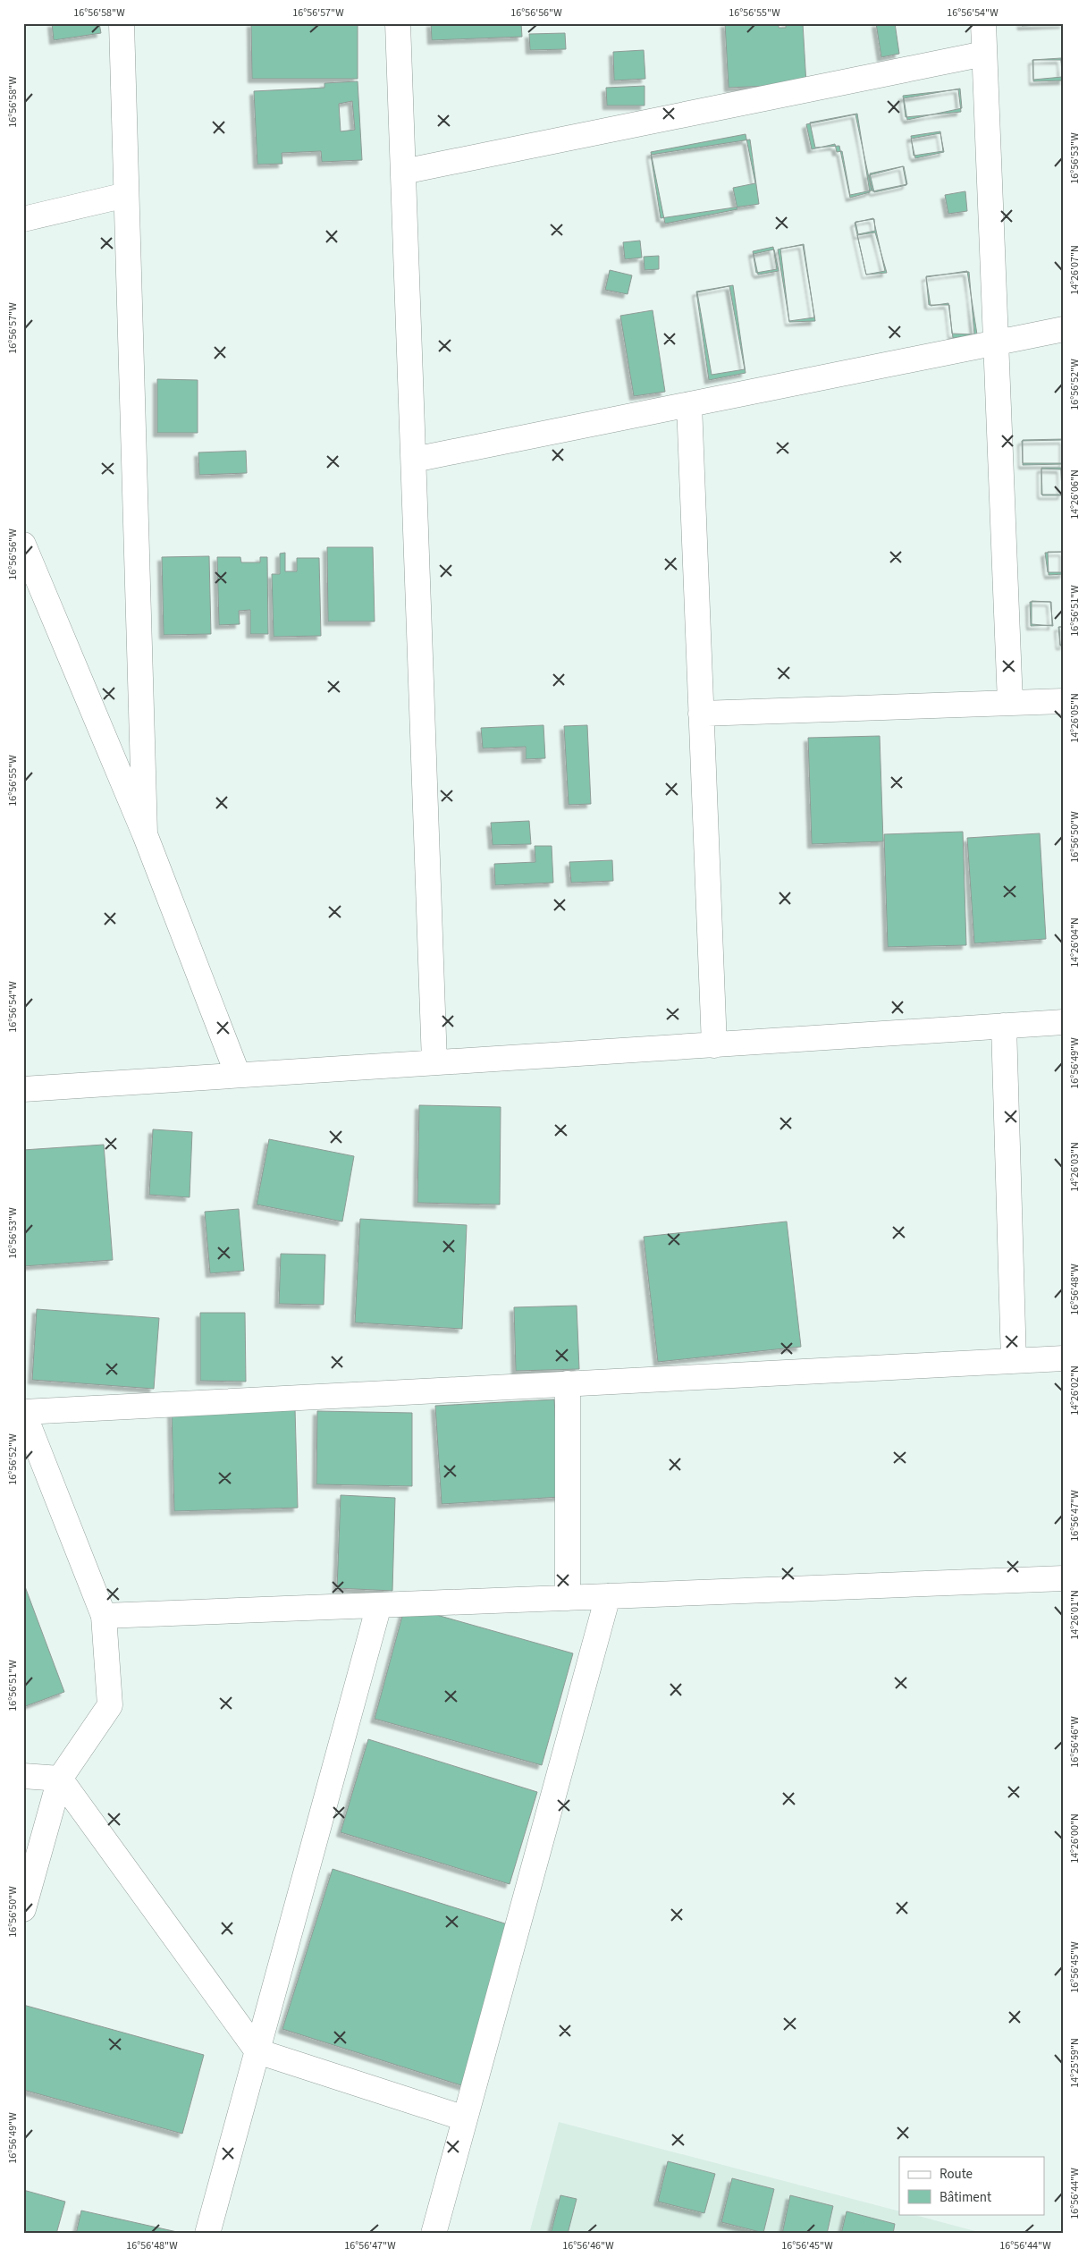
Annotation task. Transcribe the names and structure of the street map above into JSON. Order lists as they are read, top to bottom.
{
  "legend": ["Route", "Bâtiment"],
  "coordinates": [
    "16°56'58\"W",
    "16°56'57\"W",
    "16°56'56\"W",
    "16°56'55\"W",
    "16°56'54\"W",
    "16°56'53\"W",
    "14°26'07\"N",
    "16°56'52\"W",
    "14°26'06\"N",
    "16°56'51\"W",
    "14°26'05\"N",
    "16°56'50\"W",
    "14°26'04\"N",
    "16°56'49\"W",
    "14°26'03\"N",
    "16°56'48\"W",
    "14°26'02\"N",
    "16°56'47\"W",
    "14°26'01\"N",
    "16°56'46\"W",
    "14°26'00\"N",
    "16°56'45\"W",
    "14°25'59\"N",
    "16°56'44\"W"
  ]
}
